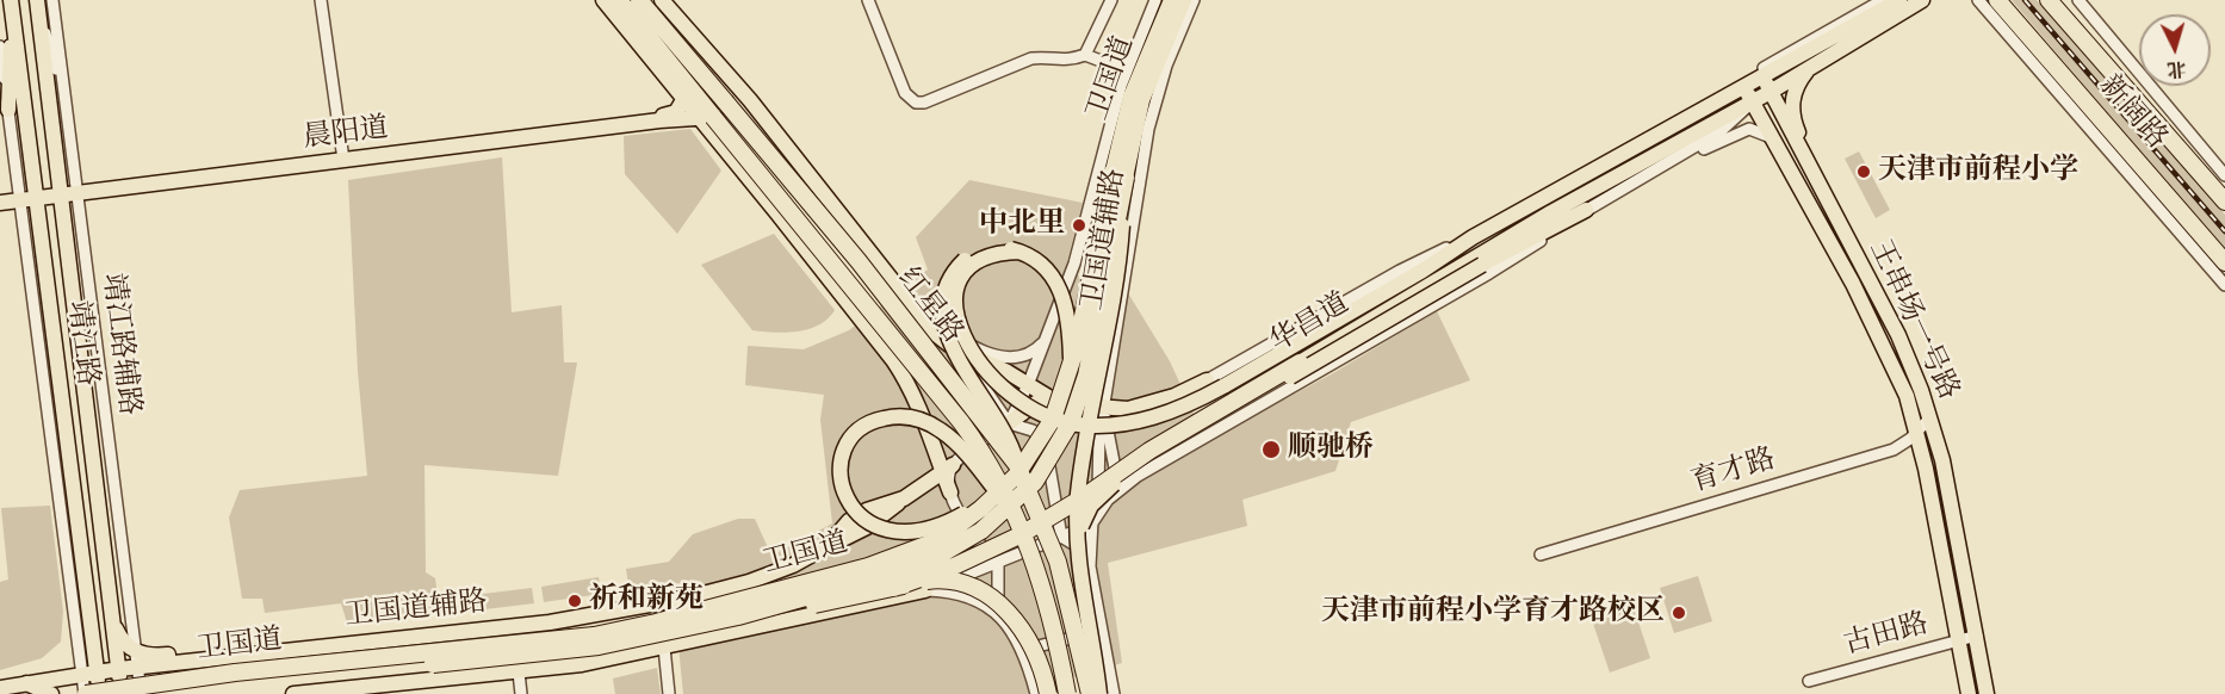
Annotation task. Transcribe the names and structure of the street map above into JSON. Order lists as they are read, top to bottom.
{
  "streets": {
    "highway": [
      "卫国道",
      "新阔路",
      "红星路",
      "华昌道"
    ],
    "main road": [
      "晨阳道",
      "卫国道辅路",
      "王串场一号路",
      "靖江路"
    ],
    "street": ["靖江路辅路", "育才路", "古田路"]
  },
  "crossings": [
    ["卫国道", "华昌道"],
    ["晨阳道", "红星路"],
    ["晨阳道", "靖江路"],
    ["晨阳道", "靖江路辅路"],
    ["卫国道辅路", "华昌道"],
    ["卫国道辅路", "靖江路辅路"],
    ["王串场一号路", "华昌道"],
    ["王串场一号路", "育才路"],
    ["王串场一号路", "古田路"]
  ],
  "places": [
    "天津市前程小学",
    "中北里",
    "顺驰桥",
    "祈和新苑",
    "天津市前程小学育才路校区"
  ],
  "north": "bottom"
}
